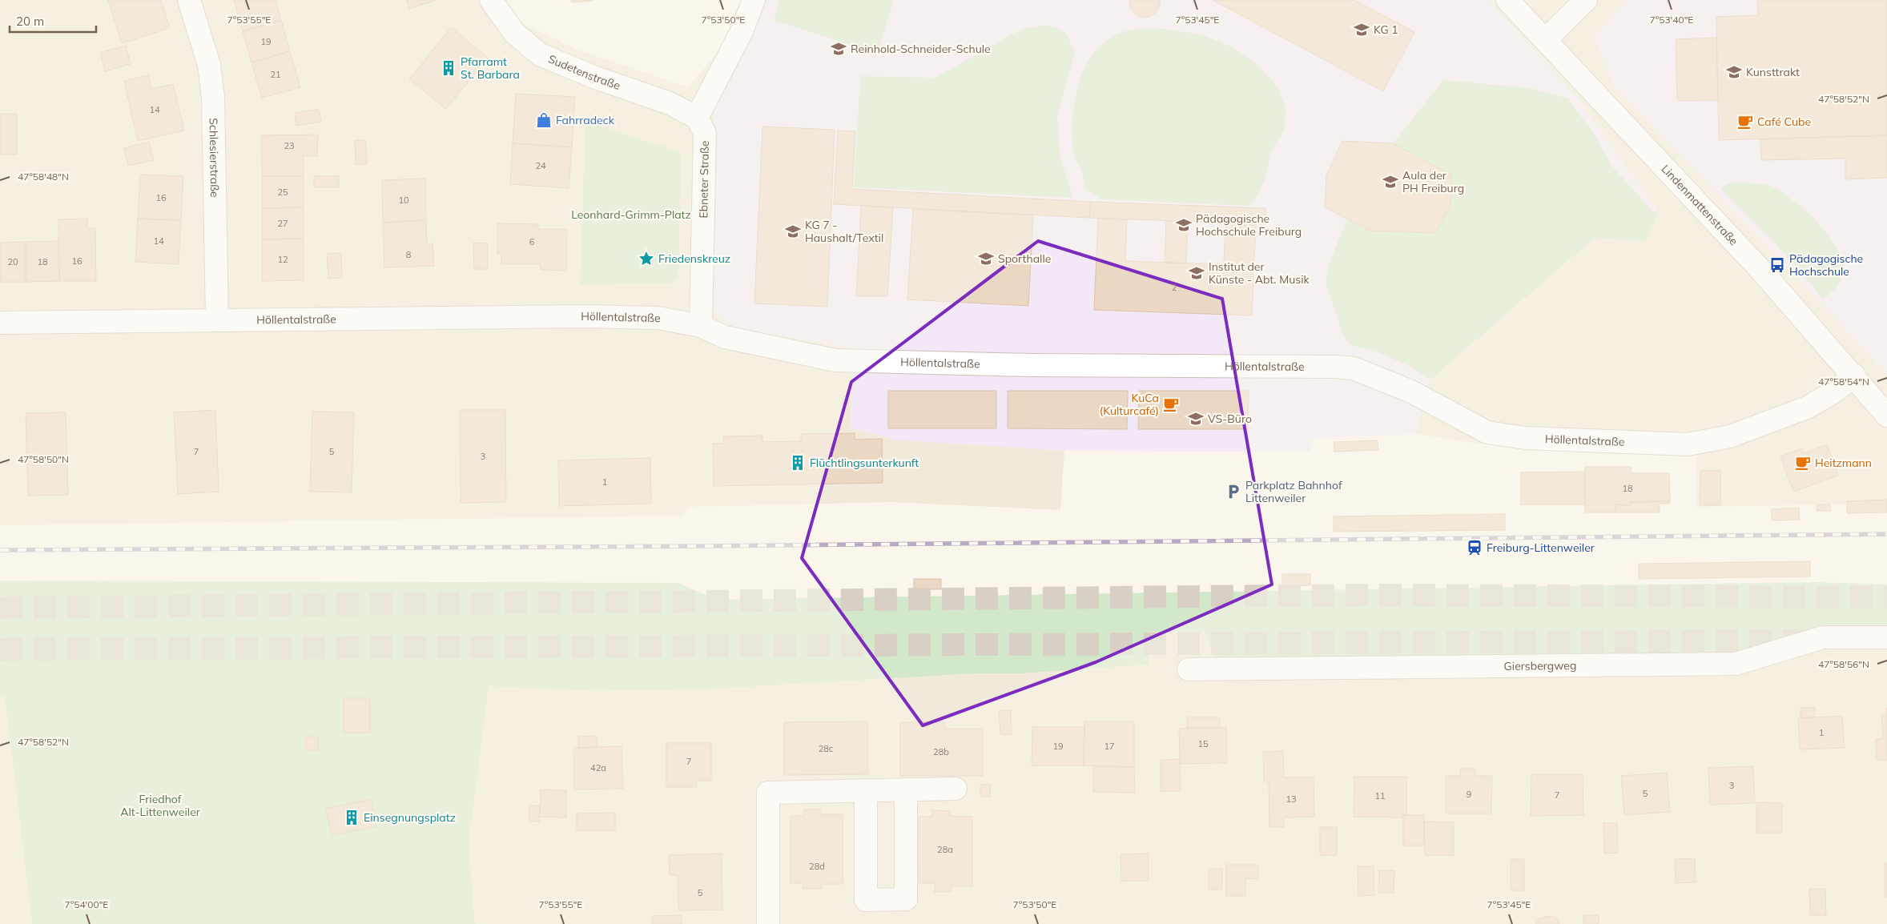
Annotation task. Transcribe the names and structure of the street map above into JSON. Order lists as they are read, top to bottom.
{
  "streets": {
    "street": [
      "Sudetenstraße",
      "Schlesierstraße",
      "Ebneter Straße",
      "Lindenmattenstraße",
      "Höllentalstraße",
      "Giersbergweg"
    ]
  },
  "crossings": [
    ["Sudetenstraße", "Ebneter Straße"],
    ["Schlesierstraße", "Höllentalstraße"],
    ["Ebneter Straße", "Höllentalstraße"],
    ["Lindenmattenstraße", "Höllentalstraße"]
  ],
  "parks": ["Leonhard-Grimm-Platz", "Friedhof Alt-Littenweiler"],
  "places": {
    "school or university": [
      "KG 1",
      "Reinhold-Schneider-Schule",
      "Kunsttrakt",
      "Aula der PH Freiburg",
      "Pädagogische Hochschule Freiburg",
      "KG 7 - Haushalt/Textil",
      "Sporthalle",
      "Institut der Künste - Abt. Musik",
      "VS-Büro"
    ],
    "building": ["Pfarramt St. Barbara", "Flüchtlingsunterkunft", "Einsegnungsplatz"],
    "shop": ["Fahrradeck"],
    "cafe": ["Café Cube", "KuCa (Kulturcafé)", "Heitzmann"],
    "place": ["Friedenskreuz"],
    "bus stop": ["Pädagogische Hochschule"],
    "parking": ["Parkplatz Bahnhof Littenweiler"],
    "station": ["Freiburg-Littenweiler"]
  },
  "house_numbers": [
    "19",
    "21",
    "14",
    "23",
    "24",
    "25",
    "16",
    "10",
    "27",
    "14",
    "6",
    "8",
    "12",
    "16",
    "20",
    "18",
    "2",
    "7",
    "5",
    "3",
    "1",
    "18",
    "1",
    "15",
    "19",
    "17",
    "28c",
    "28b",
    "7",
    "42a",
    "3",
    "5",
    "9",
    "7",
    "11",
    "13",
    "28a",
    "28d",
    "5"
  ],
  "scale_bar": "20 m",
  "coordinates": [
    "7°53'55\"E",
    "7°53'50\"E",
    "7°53'45\"E",
    "7°53'40\"E",
    "47°58'52\"N",
    "47°58'48\"N",
    "47°58'54\"N",
    "47°58'50\"N",
    "47°58'56\"N",
    "7°54'00\"E"
  ]
}
